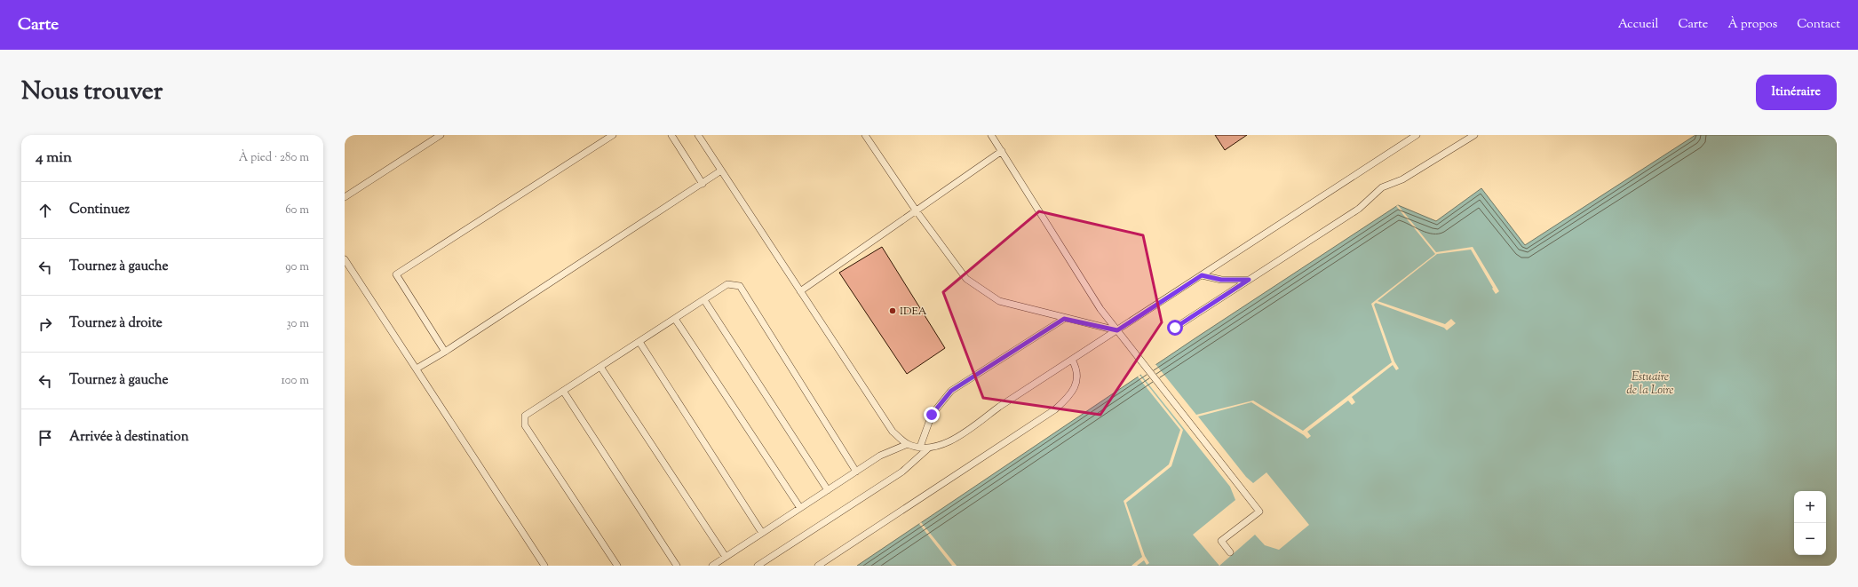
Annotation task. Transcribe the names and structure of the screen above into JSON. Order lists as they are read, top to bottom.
{
  "water": ["Estuaire de la Loire"],
  "places": ["IDEA"],
  "page": {
    "header": "Carte",
    "nav": [
      "Accueil",
      "Carte",
      "À propos",
      "Contact"
    ],
    "title": "Nous trouver",
    "buttons": "Itinéraire",
    "heading": ["4 min", "À pied · 280 m"],
    "list": [
      ["Continuez", "60 m"],
      ["Tournez à gauche", "90 m"],
      ["Tournez à droite", "30 m"],
      ["Tournez à gauche", "100 m"],
      "Arrivée à destination"
    ],
    "map_buttons": ["+", "−"]
  }
}
